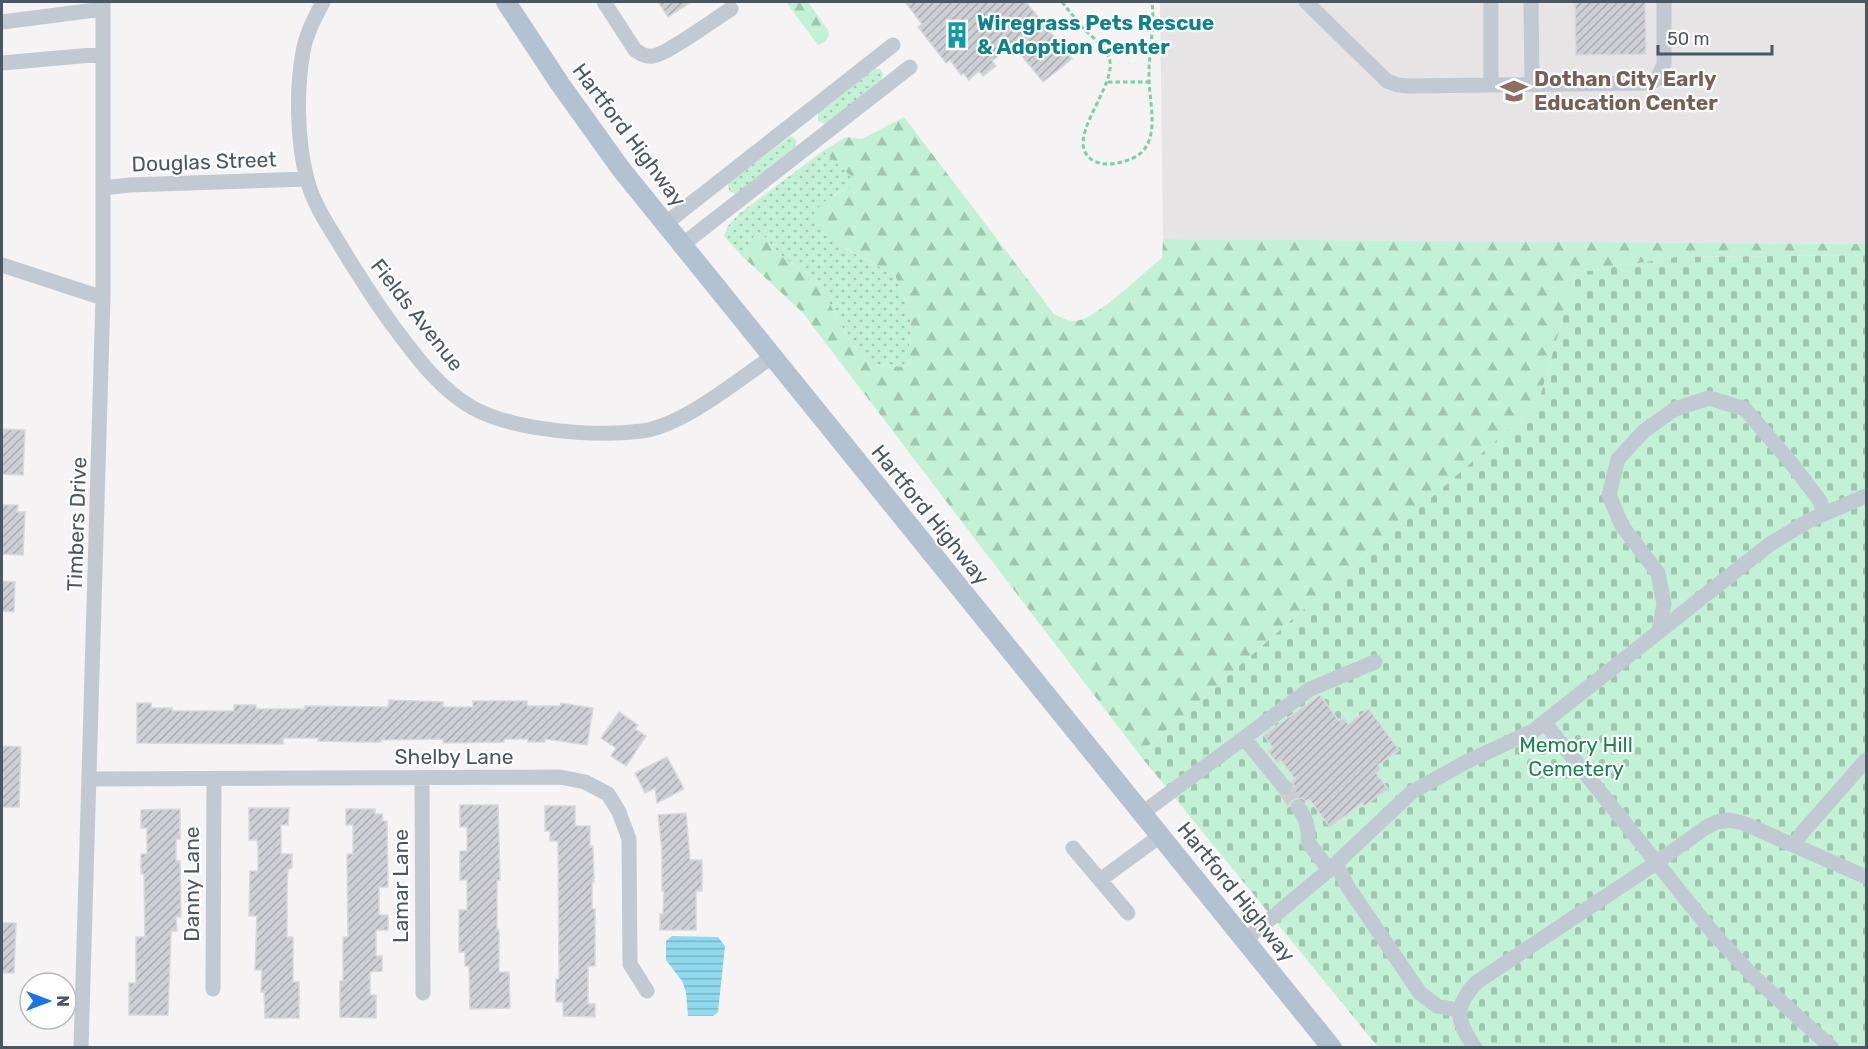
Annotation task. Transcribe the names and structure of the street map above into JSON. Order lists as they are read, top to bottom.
{
  "streets": {
    "main road": ["Hartford Highway"],
    "street": [
      "Douglas Street",
      "Fields Avenue",
      "Timbers Drive",
      "Shelby Lane",
      "Danny Lane",
      "Lamar Lane"
    ]
  },
  "crossings": [
    ["Hartford Highway", "Fields Avenue"],
    ["Douglas Street", "Fields Avenue"],
    ["Douglas Street", "Timbers Drive"],
    ["Timbers Drive", "Shelby Lane"],
    ["Shelby Lane", "Danny Lane"],
    ["Shelby Lane", "Lamar Lane"]
  ],
  "parks": ["Memory Hill Cemetery"],
  "places": {
    "building": ["Wiregrass Pets Rescue & Adoption Center"],
    "school or university": ["Dothan City Early Education Center"]
  },
  "scale_bar": "50 m",
  "north": "right"
}
